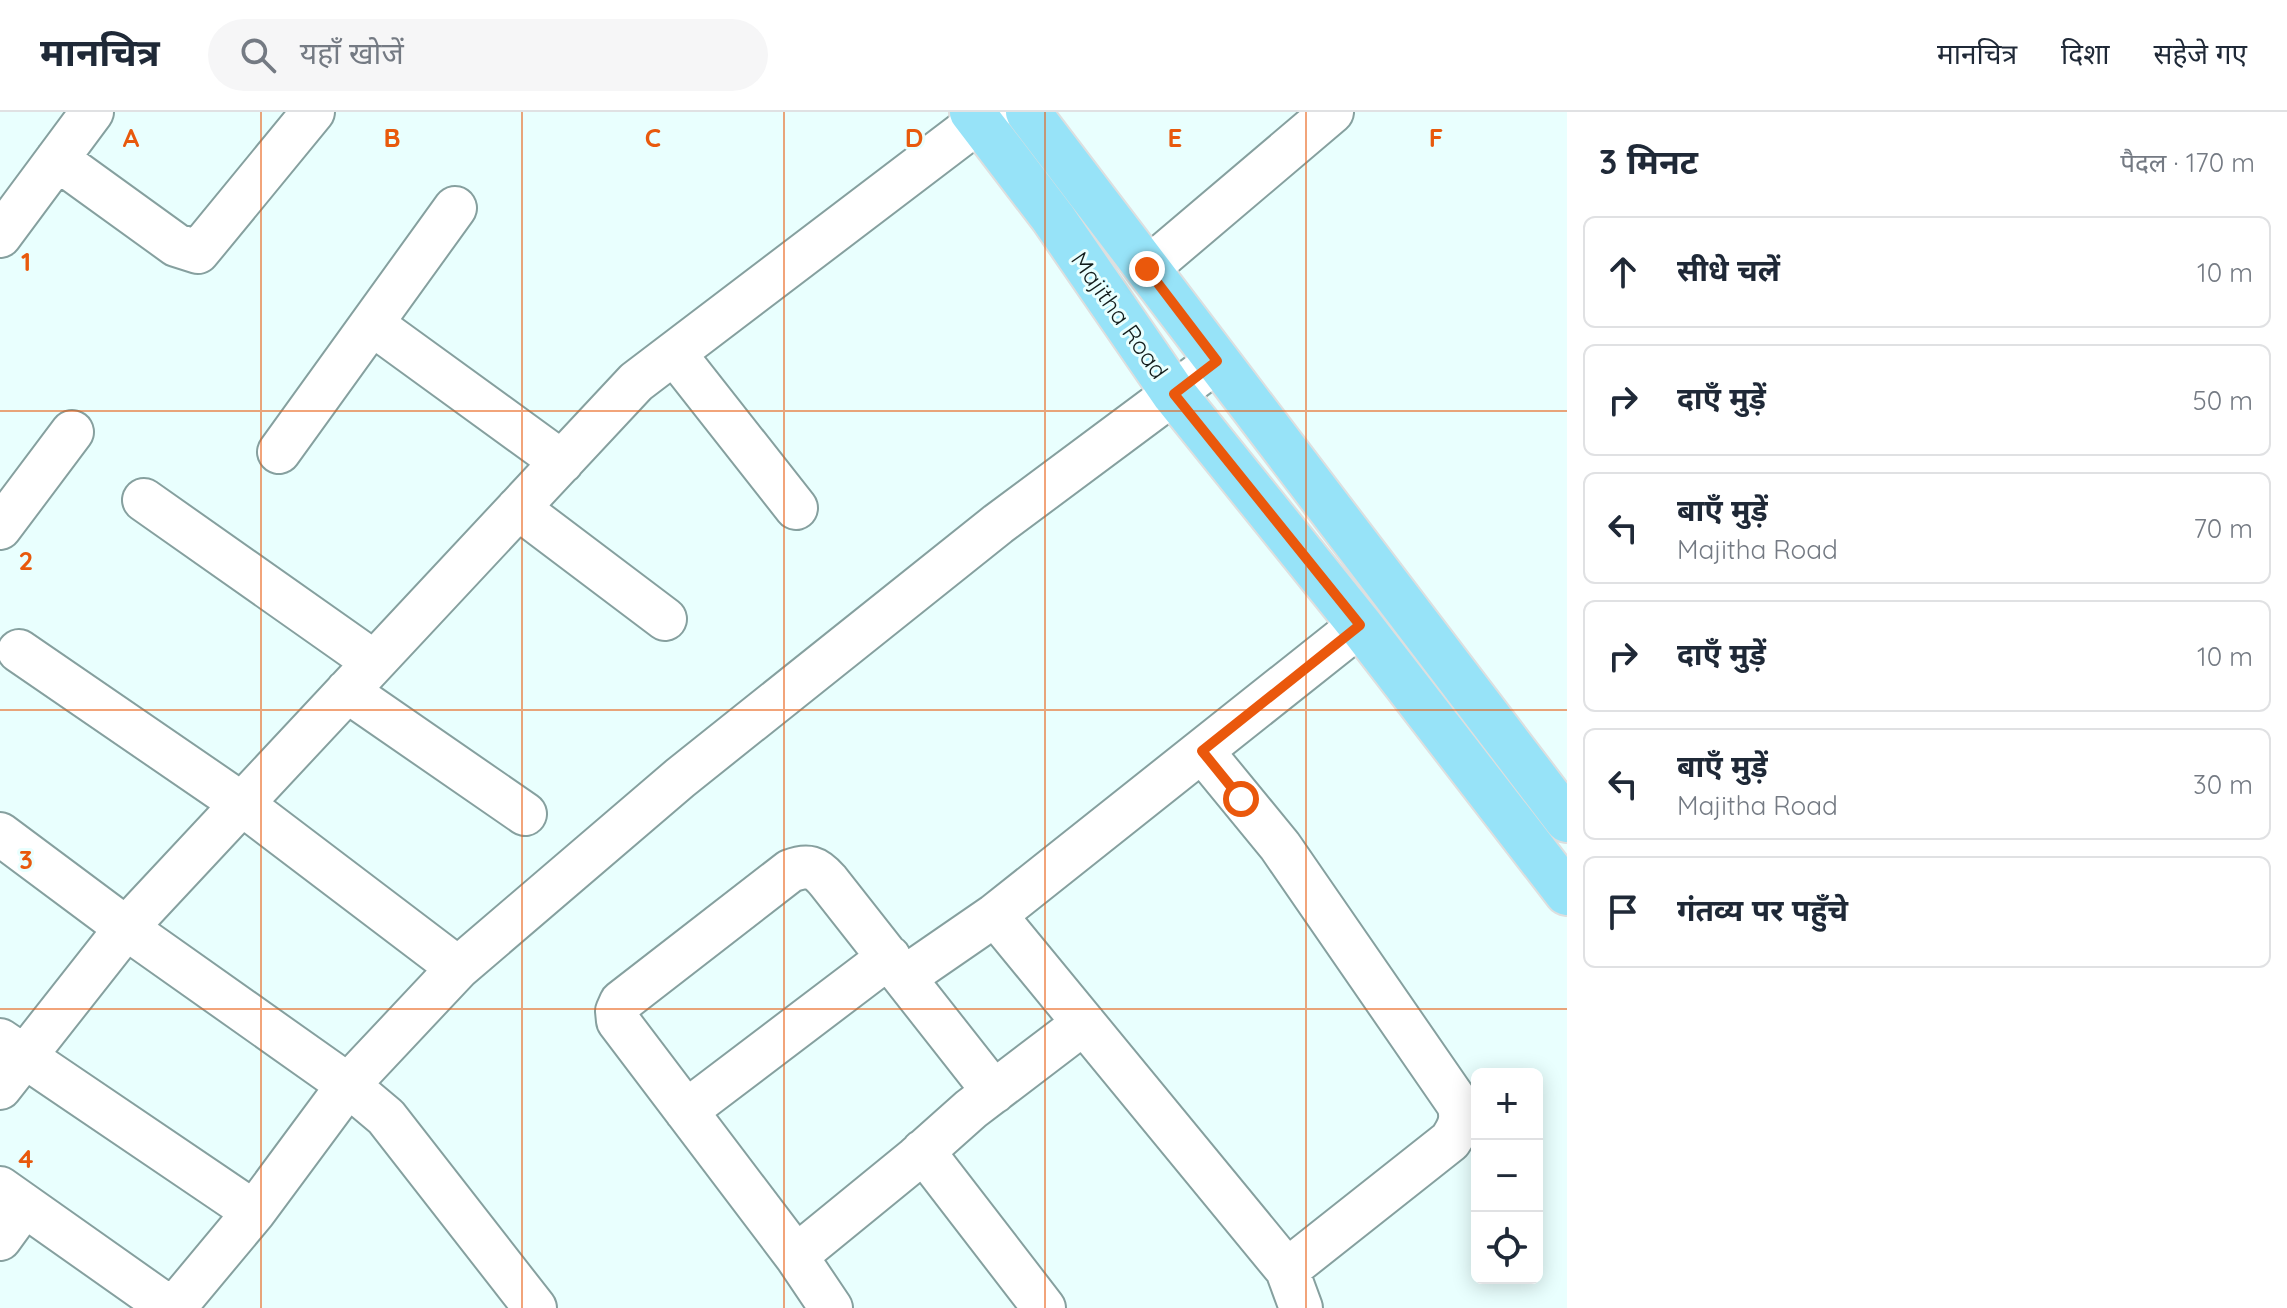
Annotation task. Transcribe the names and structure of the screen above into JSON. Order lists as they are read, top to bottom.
{
  "streets": {
    "main road": ["Majitha Road"]
  },
  "page": {
    "header": "मानचित्र",
    "search": "यहाँ खोजें",
    "nav": ["मानचित्र", "दिशा", "सहेजे गए"],
    "heading": ["3 मिनट", "पैदल · 170 m"],
    "list": [
      ["सीधे चलें", "10 m"],
      ["दाएँ मुड़ें", "50 m"],
      ["बाएँ मुड़ें", "Majitha Road", "70 m"],
      ["दाएँ मुड़ें", "10 m"],
      ["बाएँ मुड़ें", "Majitha Road", "30 m"],
      "गंतव्य पर पहुँचे"
    ],
    "map_buttons": ["+", "−"]
  },
  "grid": {
    "columns": [
      "A",
      "B",
      "C",
      "D",
      "E",
      "F"
    ],
    "rows": [
      "1",
      "2",
      "3",
      "4"
    ]
  }
}
